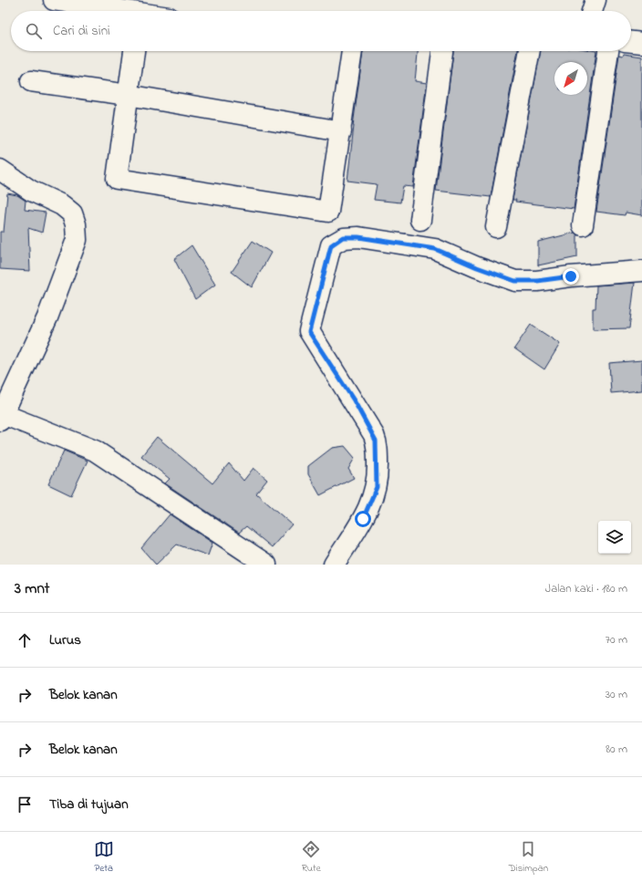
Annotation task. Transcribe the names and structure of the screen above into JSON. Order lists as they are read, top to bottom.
{
  "north": "bottom left",
  "page": {
    "search": "Cari di sini",
    "heading": ["3 mnt", "Jalan kaki · 180 m"],
    "list": [
      ["Lurus", "70 m"],
      ["Belok kanan", "30 m"],
      ["Belok kanan", "80 m"],
      "Tiba di tujuan"
    ],
    "nav": ["Peta", "Rute", "Disimpan"]
  }
}
